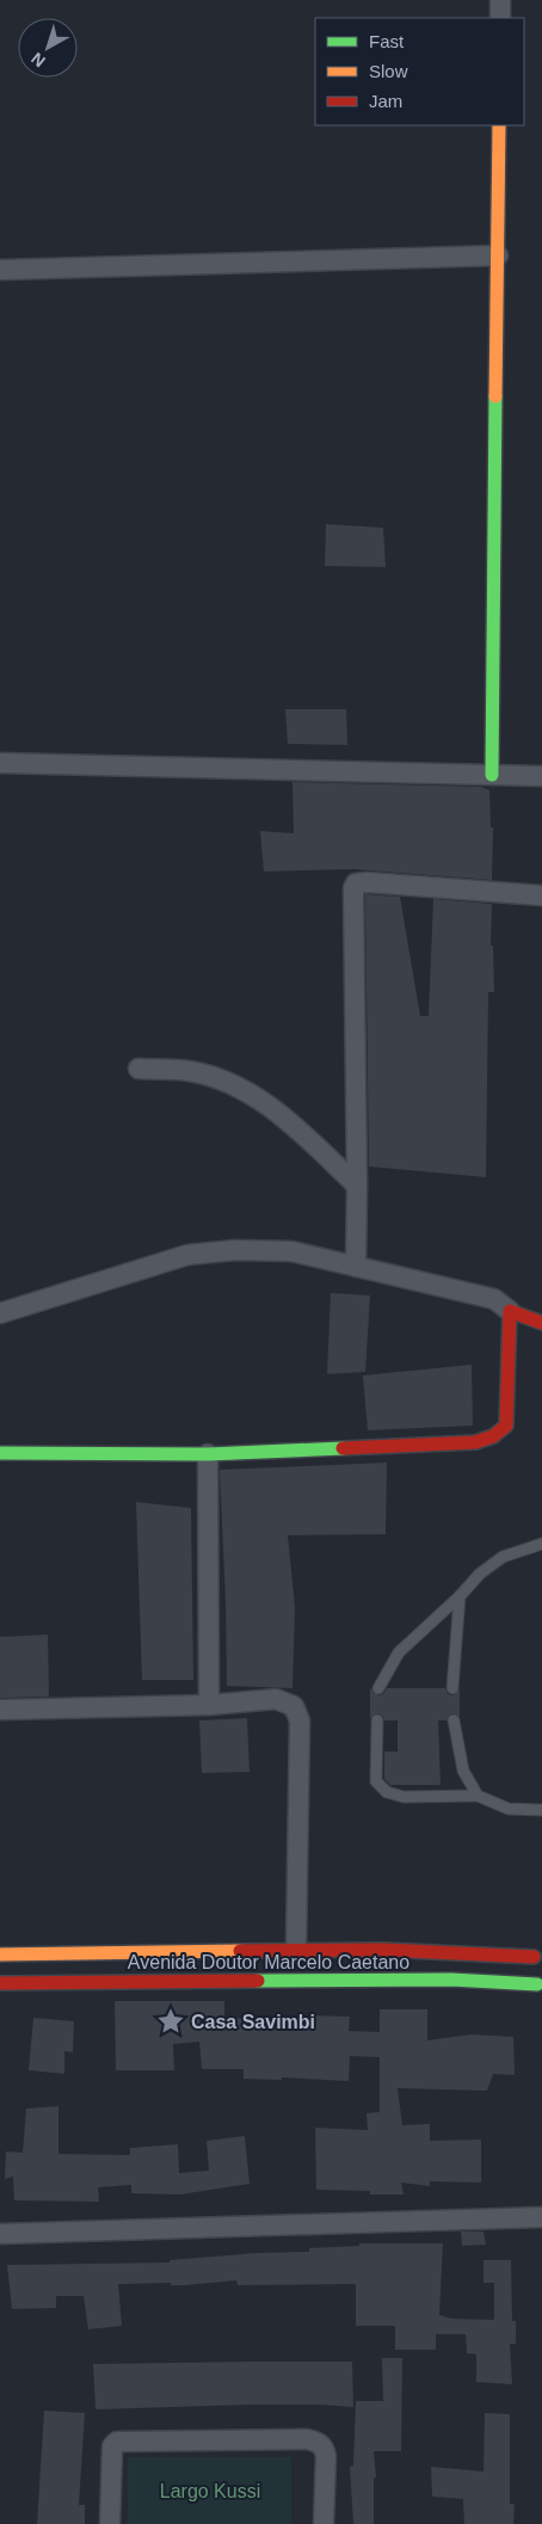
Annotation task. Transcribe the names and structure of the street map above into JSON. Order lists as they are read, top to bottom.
{
  "streets": {
    "street": ["Avenida Doutor Marcelo Caetano"]
  },
  "parks": ["Largo Kussi"],
  "places": {
    "place": ["Casa Savimbi"]
  },
  "legend": ["Fast", "Slow", "Jam"],
  "north": "bottom left"
}
